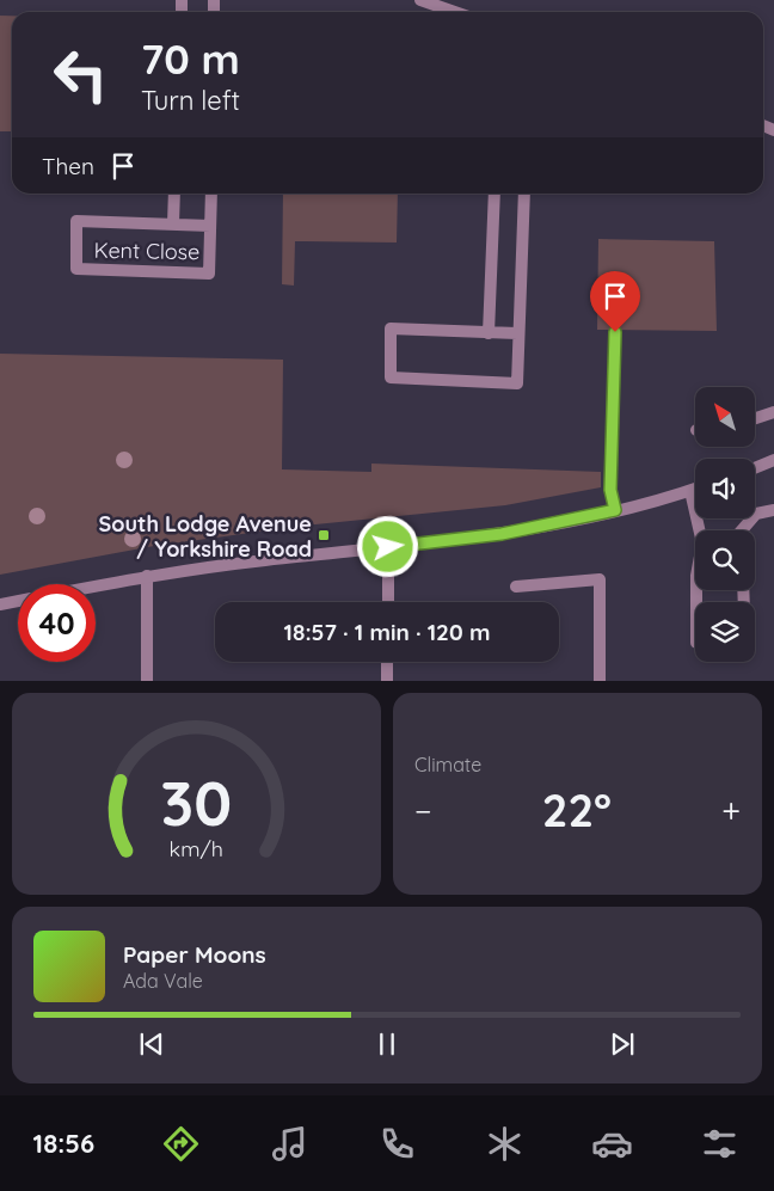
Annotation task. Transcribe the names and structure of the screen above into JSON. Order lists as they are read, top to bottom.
{
  "streets": {
    "street": ["Kent Close"]
  },
  "places": {
    "transit": ["South Lodge Avenue / Yorkshire Road"]
  },
  "north": "top left",
  "page": {
    "turn": ["70 m", "Turn left"],
    "then": "Then",
    "limit": "40",
    "trip": "18:57 · 1 min · 120 m",
    "tile": "Climate",
    "heat": ["−", "22°", "+"],
    "song": ["Paper Moons", "Ada Vale"],
    "tabs": "18:56",
    "gauge": ["30", "km/h"]
  }
}
